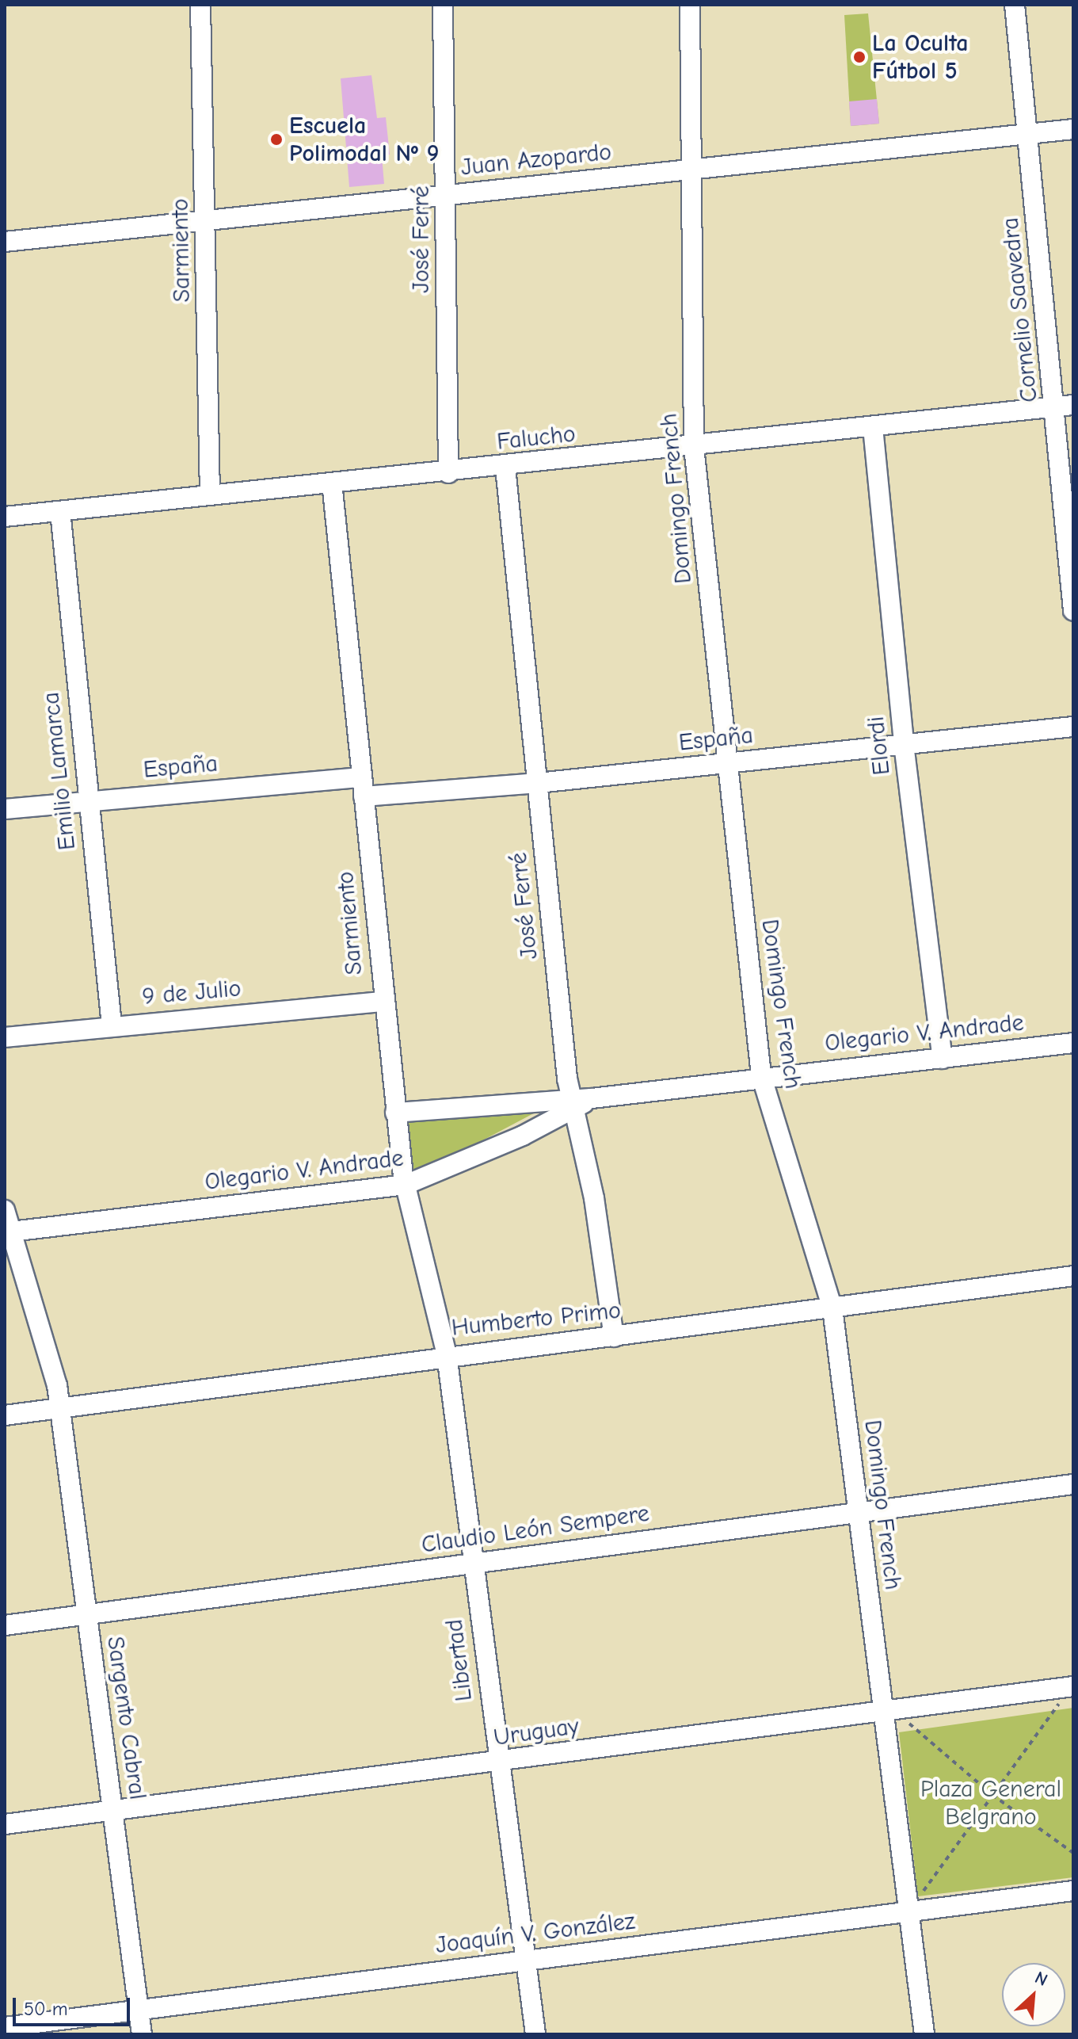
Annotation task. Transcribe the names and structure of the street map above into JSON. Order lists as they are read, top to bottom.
{
  "streets": {
    "street": [
      "Juan Azopardo",
      "José Ferré",
      "Sarmiento",
      "Cornelio Saavedra",
      "Falucho",
      "Domingo French",
      "España",
      "Elordi",
      "Emilio Lamarca",
      "9 de Julio",
      "Olegario V. Andrade",
      "Humberto Primo",
      "Claudio León Sempere",
      "Libertad",
      "Sargento Cabral",
      "Uruguay",
      "Joaquín V. González"
    ]
  },
  "crossings": [
    ["Juan Azopardo", "José Ferré"],
    ["Juan Azopardo", "Sarmiento"],
    ["Juan Azopardo", "Cornelio Saavedra"],
    ["Juan Azopardo", "Domingo French"],
    ["José Ferré", "Falucho"],
    ["José Ferré", "España"],
    ["José Ferré", "Olegario V. Andrade"],
    ["José Ferré", "Humberto Primo"],
    ["Sarmiento", "Falucho"],
    ["Sarmiento", "España"],
    ["Sarmiento", "9 de Julio"],
    ["Sarmiento", "Olegario V. Andrade"],
    ["Sarmiento", "Humberto Primo"],
    ["Sarmiento", "Libertad"],
    ["Cornelio Saavedra", "Falucho"],
    ["Falucho", "Domingo French"],
    ["Falucho", "Elordi"],
    ["Falucho", "Emilio Lamarca"],
    ["Domingo French", "España"],
    ["Domingo French", "Olegario V. Andrade"],
    ["Domingo French", "Humberto Primo"],
    ["Domingo French", "Claudio León Sempere"],
    ["Domingo French", "Uruguay"],
    ["Domingo French", "Joaquín V. González"],
    ["España", "Elordi"],
    ["España", "Emilio Lamarca"],
    ["Elordi", "Olegario V. Andrade"],
    ["Emilio Lamarca", "9 de Julio"],
    ["Olegario V. Andrade", "Sargento Cabral"],
    ["Humberto Primo", "Libertad"],
    ["Humberto Primo", "Sargento Cabral"],
    ["Claudio León Sempere", "Libertad"],
    ["Claudio León Sempere", "Sargento Cabral"],
    ["Libertad", "Uruguay"],
    ["Libertad", "Joaquín V. González"],
    ["Sargento Cabral", "Uruguay"],
    ["Sargento Cabral", "Joaquín V. González"]
  ],
  "parks": ["Plaza General Belgrano"],
  "places": ["La Oculta Fútbol 5", "Escuela Polimodal Nº 9"],
  "scale_bar": "50 m",
  "north": "top right"
}
